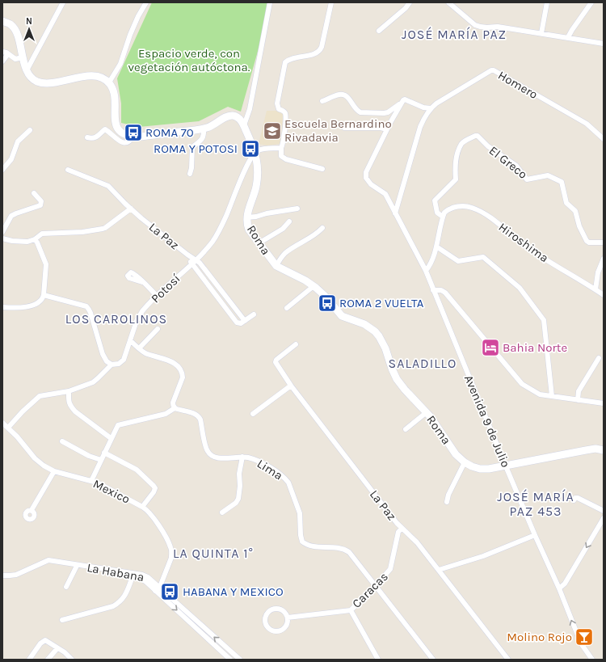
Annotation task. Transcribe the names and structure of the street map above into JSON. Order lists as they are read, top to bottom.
{
  "streets": {
    "main road": ["Roma"],
    "street": [
      "Homero",
      "El Greco",
      "La Paz",
      "Hiroshima",
      "Potosí",
      "Avenida 9 de Julio",
      "Lima",
      "Mexico",
      "La Habana",
      "Caracas"
    ]
  },
  "crossings": [
    ["El Greco", "Hiroshima"],
    ["La Paz", "Potosí"],
    ["La Paz", "Caracas"],
    ["Roma", "Potosí"],
    ["Roma", "Avenida 9 de Julio"],
    ["Potosí", "Mexico"],
    ["Lima", "Caracas"],
    ["Mexico", "La Habana"]
  ],
  "districts": [
    "JOSÉ MARÍA PAZ",
    "LOS CAROLINOS",
    "SALADILLO",
    "JOSÉ MARÍA PAZ 453",
    "LA QUINTA 1°"
  ],
  "parks": ["Espacio verde, con vegetación autóctona."],
  "places": {
    "school or university": ["Escuela Bernardino Rivadavia"],
    "bus stop": [
      "ROMA 70",
      "ROMA Y POTOSI",
      "ROMA 2 VUELTA",
      "HABANA Y MEXICO"
    ],
    "hotel": ["Bahia Norte"],
    "bar": ["Molino Rojo"]
  },
  "north": "top"
}
